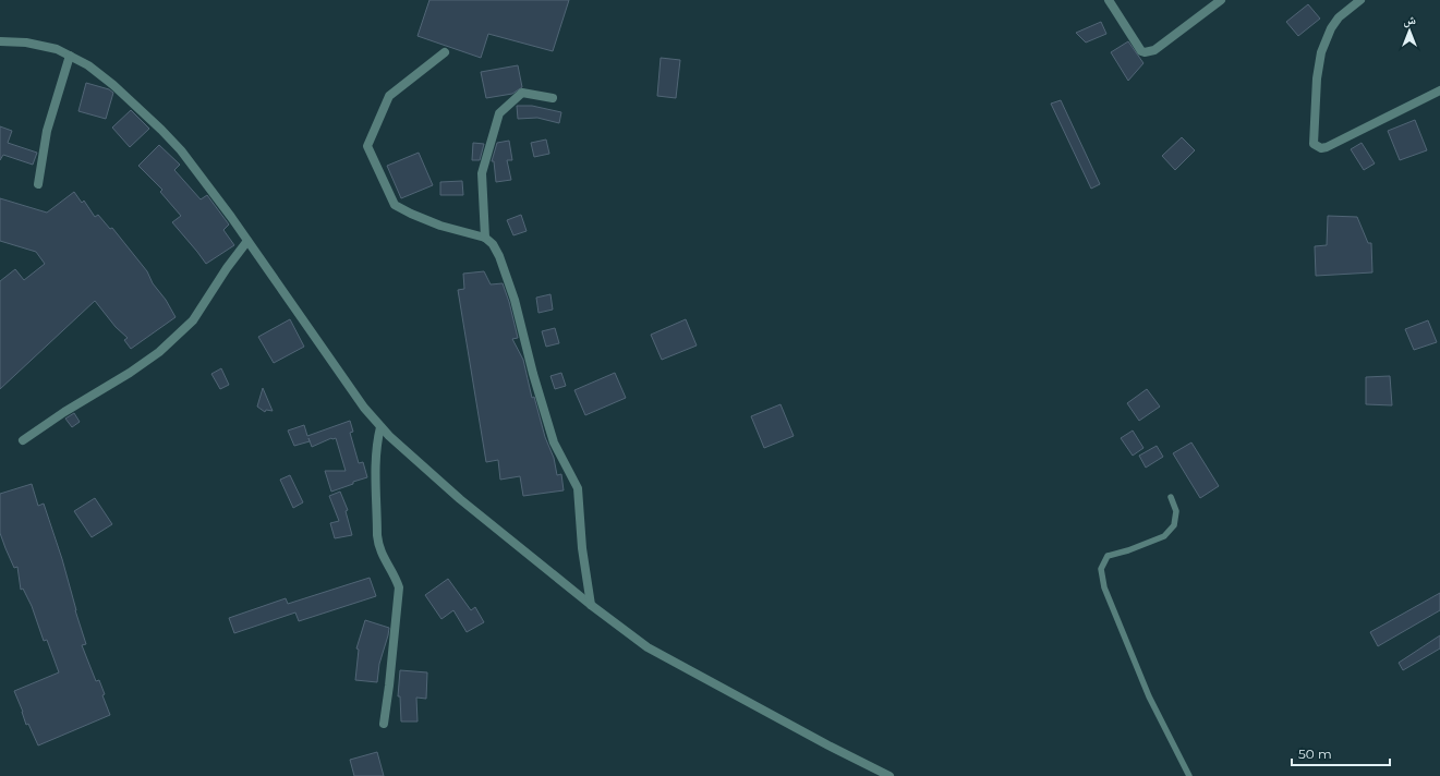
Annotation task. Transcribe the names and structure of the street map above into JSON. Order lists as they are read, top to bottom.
{
  "scale_bar": "50 m",
  "north": "top"
}
